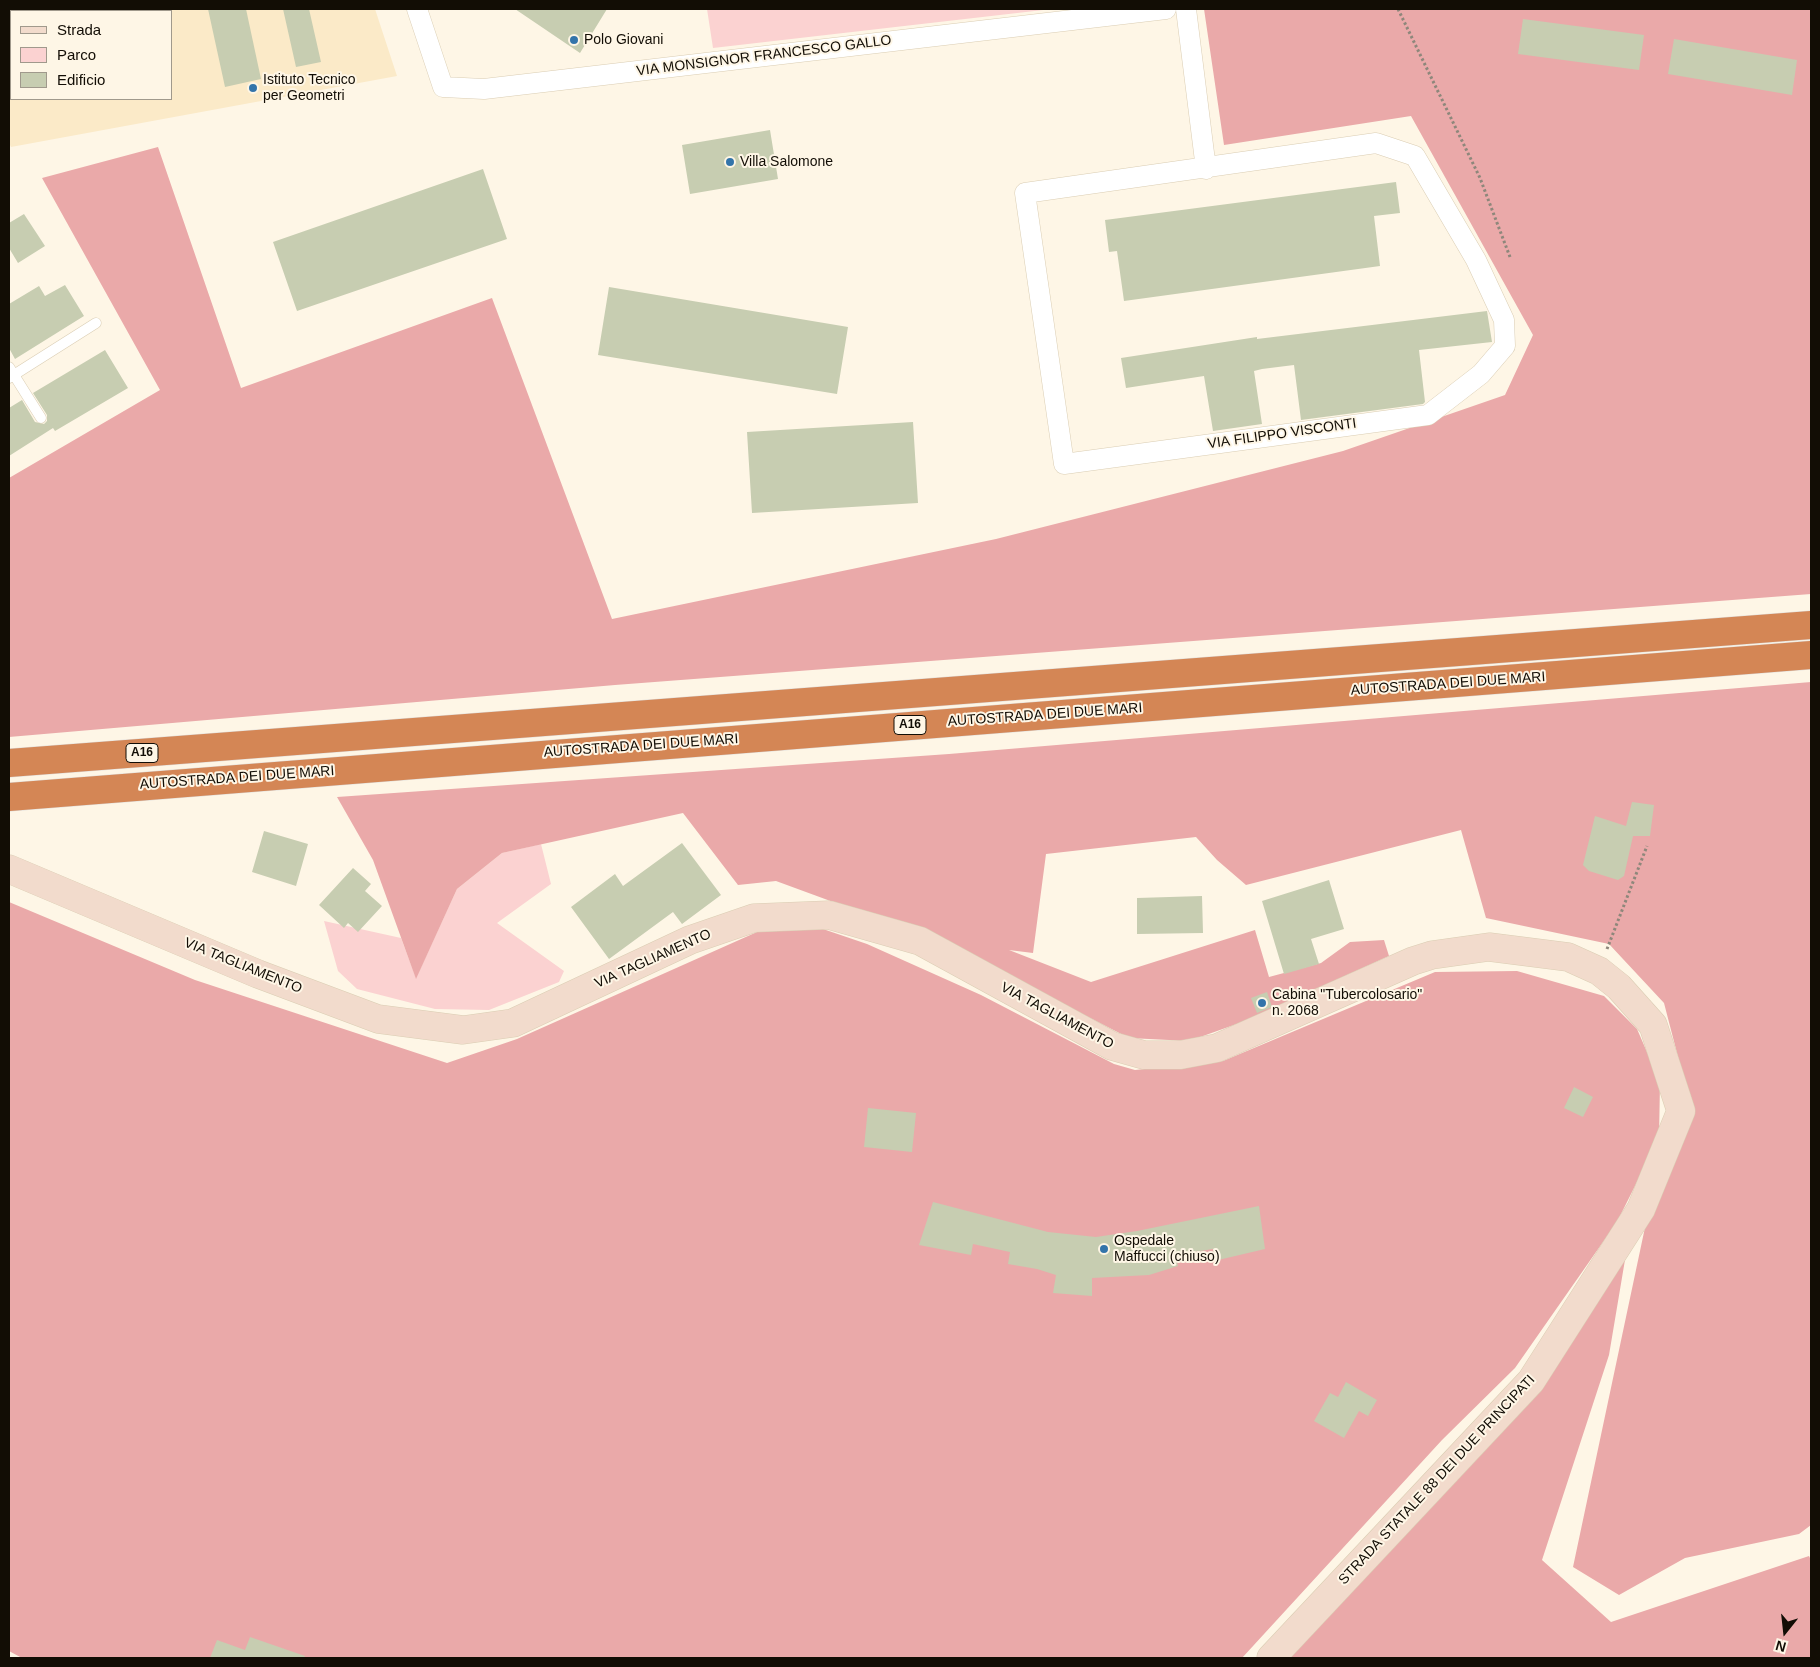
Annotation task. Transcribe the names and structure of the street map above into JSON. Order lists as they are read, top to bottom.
{
  "streets": {
    "highway": ["AUTOSTRADA DEI DUE MARI", "A16"],
    "main road": ["VIA TAGLIAMENTO", "STRADA STATALE 88 DEI DUE PRINCIPATI"],
    "street": ["VIA MONSIGNOR FRANCESCO GALLO", "VIA FILIPPO VISCONTI"]
  },
  "crossings": [
    ["VIA TAGLIAMENTO", "STRADA STATALE 88 DEI DUE PRINCIPATI"]
  ],
  "places": [
    "Polo Giovani",
    "Istituto Tecnico per Geometri",
    "Villa Salomone",
    "Cabina \"Tubercolosario\" n. 2068",
    "Ospedale Maffucci (chiuso)"
  ],
  "legend": ["Strada", "Parco", "Edificio"],
  "north": "bottom"
}
